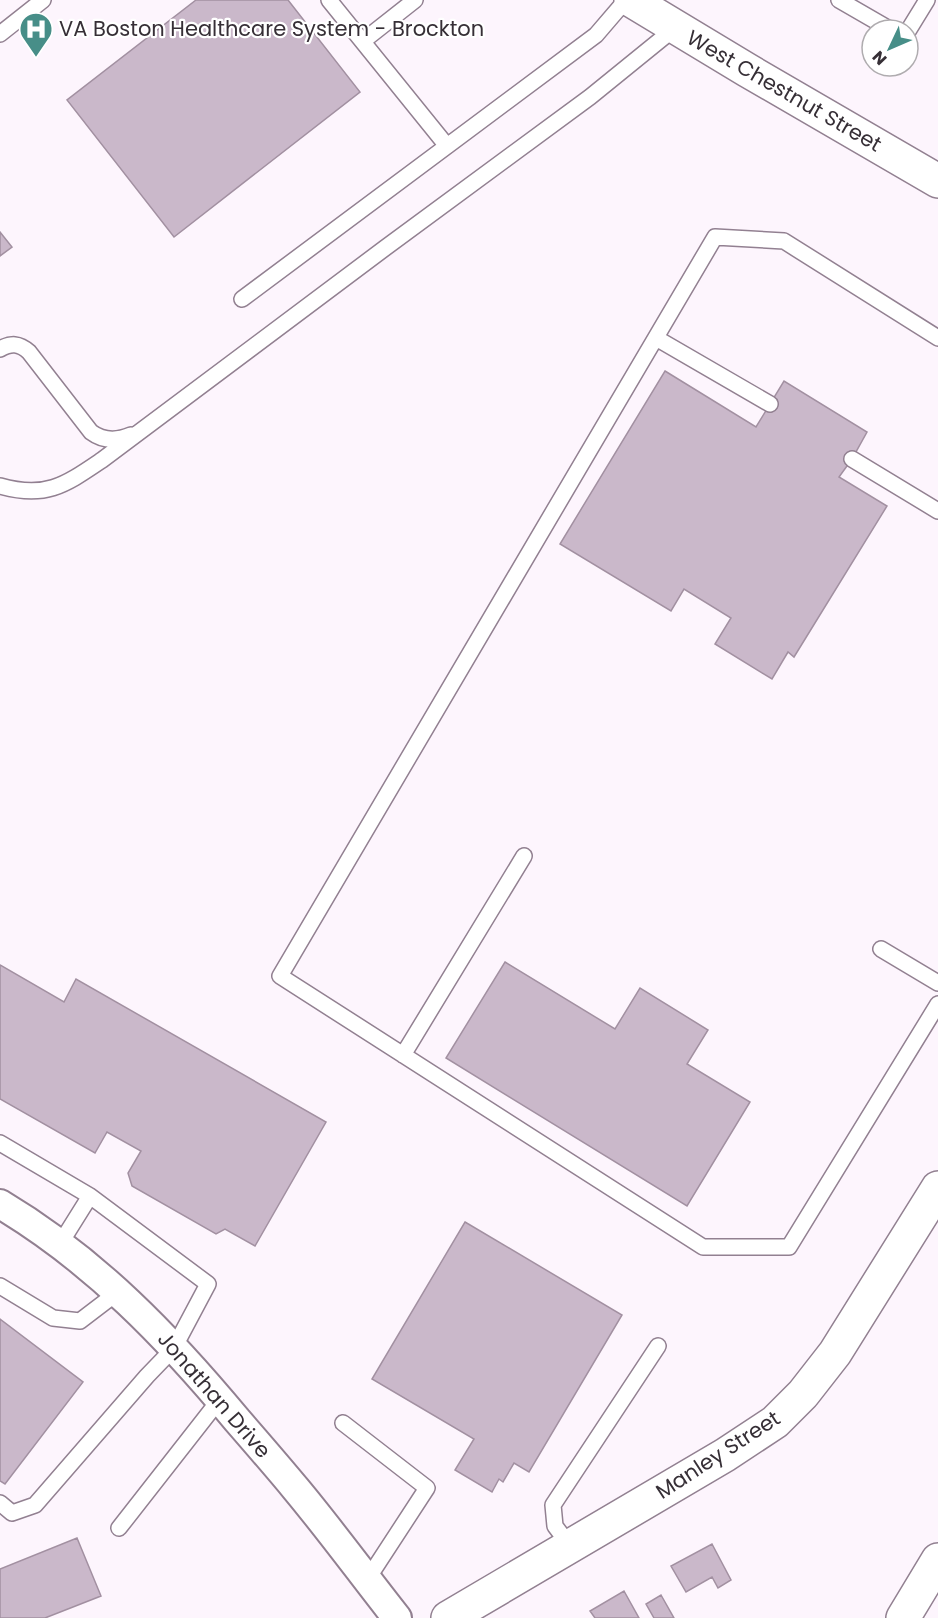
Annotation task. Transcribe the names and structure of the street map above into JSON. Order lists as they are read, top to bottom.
{
  "streets": {
    "main road": ["West Chestnut Street", "Manley Street"],
    "street": ["Jonathan Drive"]
  },
  "places": {
    "hospital": ["VA Boston Healthcare System - Brockton"]
  },
  "north": "bottom left"
}
